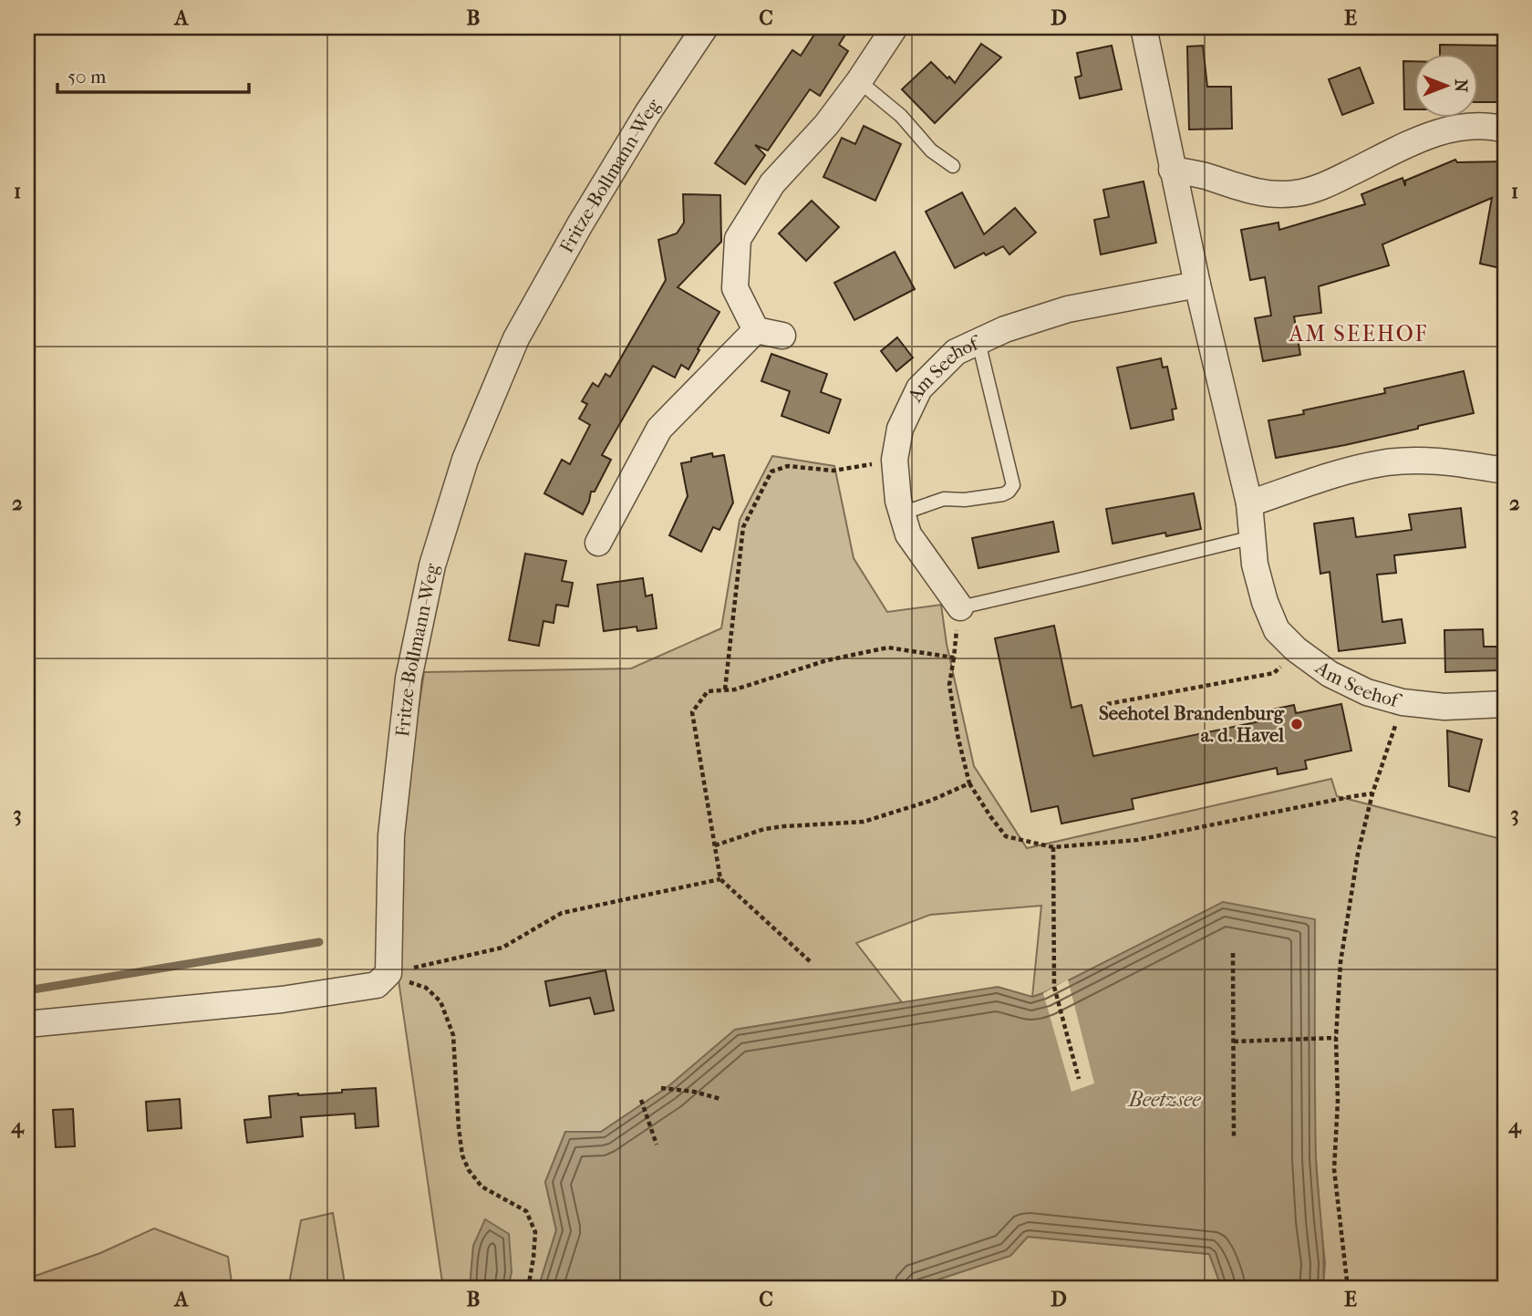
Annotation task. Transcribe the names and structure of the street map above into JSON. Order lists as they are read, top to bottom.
{
  "streets": {
    "street": ["Fritze-Bollmann-Weg", "Am Seehof"]
  },
  "districts": ["AM SEEHOF"],
  "water": ["Beetzsee"],
  "places": ["Seehotel Brandenburg a. d. Havel"],
  "scale_bar": "50 m",
  "north": "right",
  "grid": {
    "columns": [
      "A",
      "B",
      "C",
      "D",
      "E"
    ],
    "rows": [
      "1",
      "2",
      "3",
      "4"
    ]
  }
}
